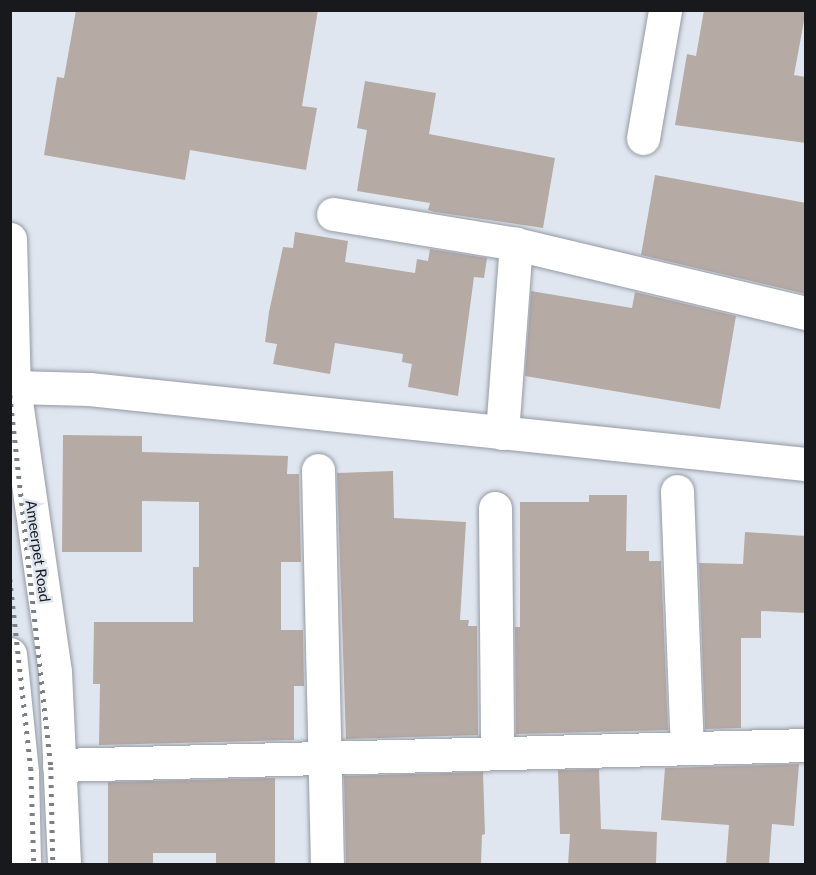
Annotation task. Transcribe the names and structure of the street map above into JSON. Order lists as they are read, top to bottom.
{
  "streets": {
    "street": ["Ameerpet Road"]
  }
}
